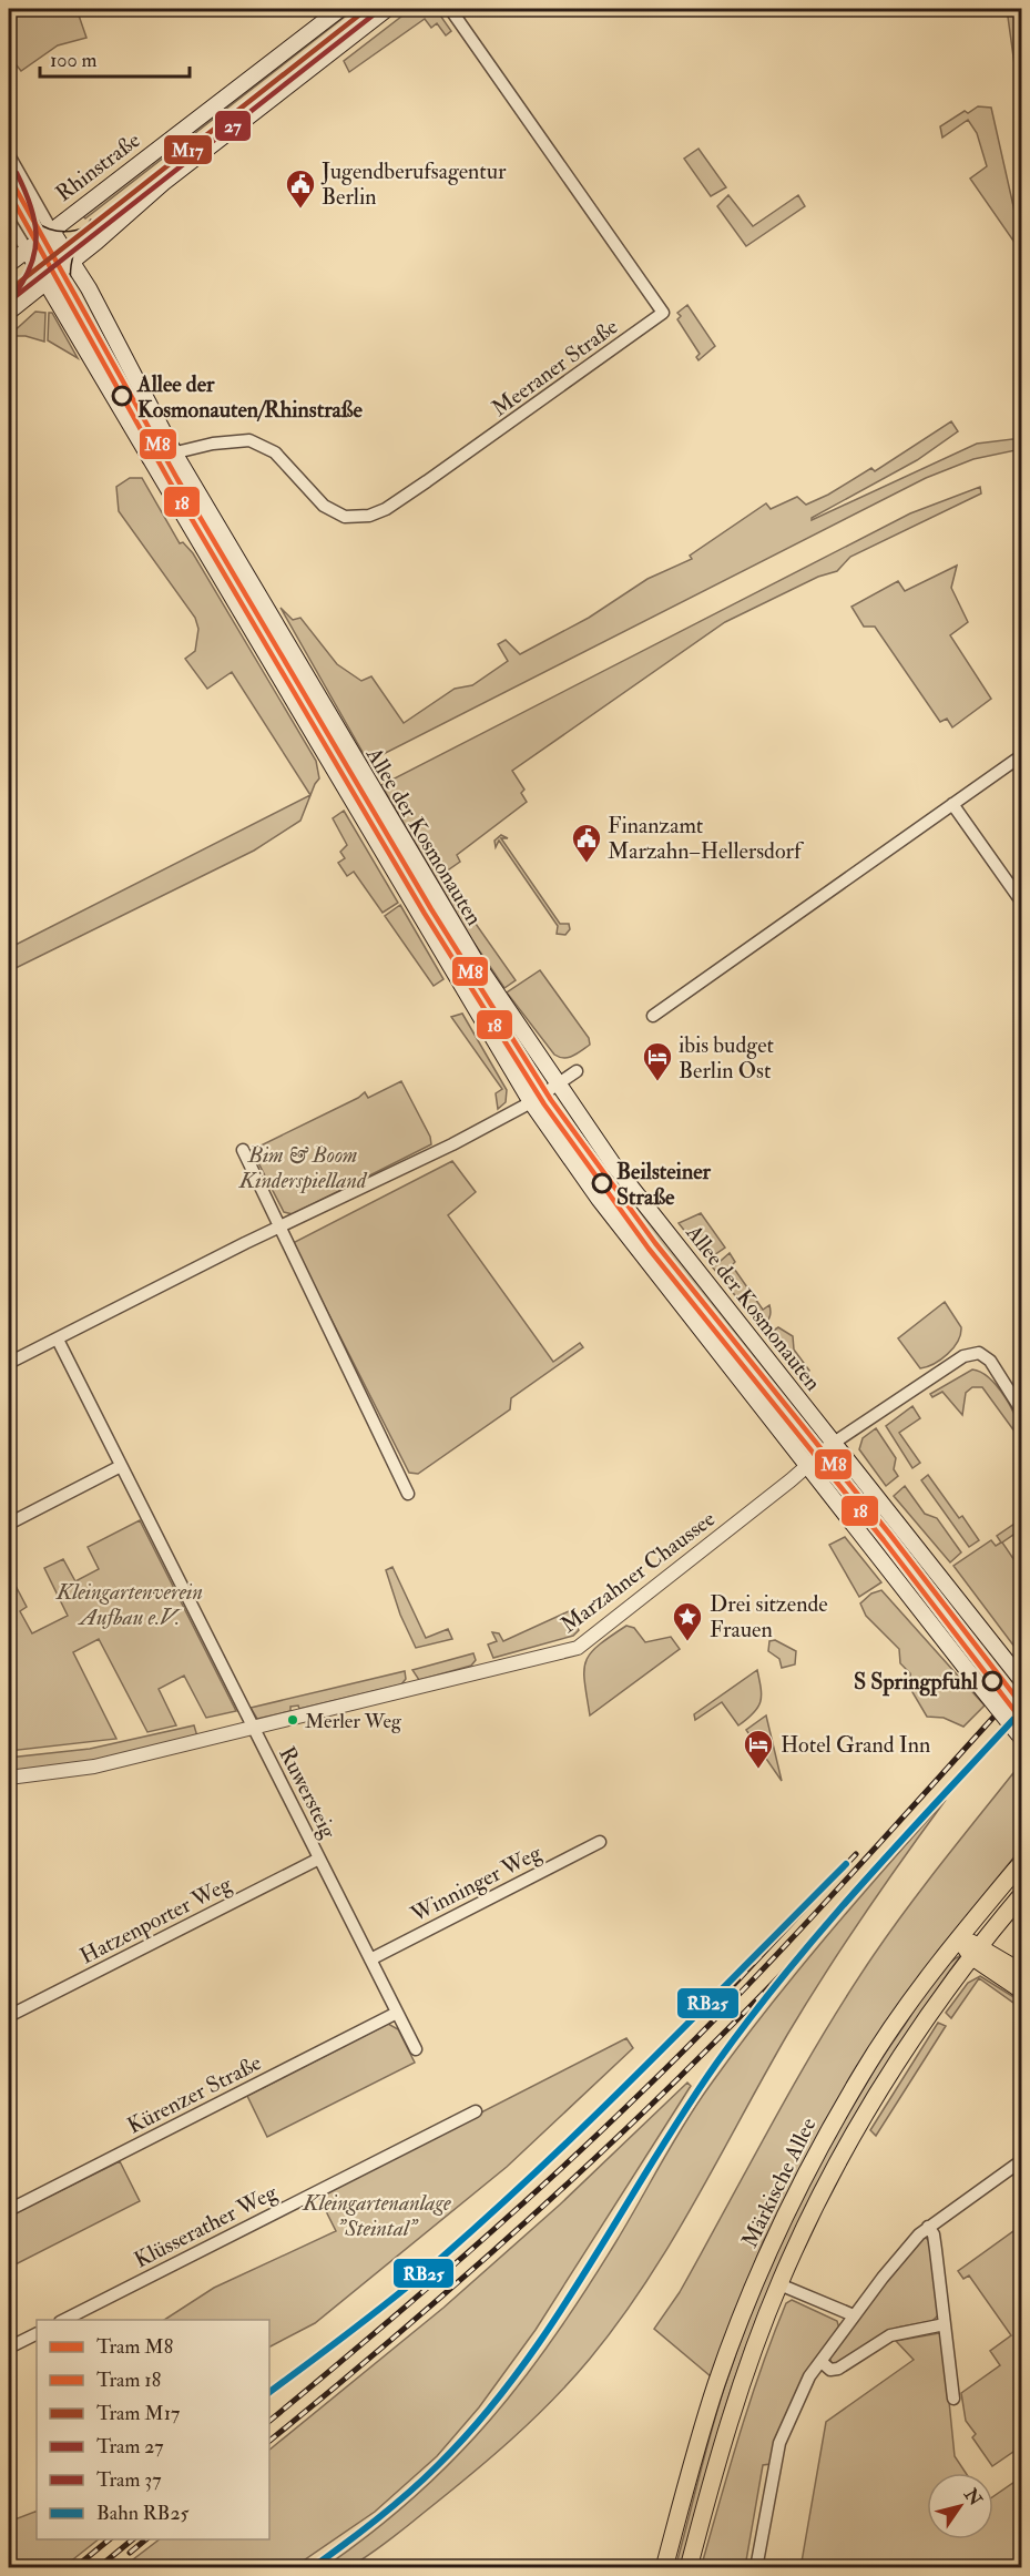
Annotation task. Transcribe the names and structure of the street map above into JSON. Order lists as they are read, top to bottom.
{
  "streets": {
    "main road": ["Rhinstraße", "Allee der Kosmonauten", "Märkische Allee"],
    "street": [
      "Meeraner Straße",
      "Marzahner Chaussee",
      "Ruwersteig",
      "Winninger Weg",
      "Hatzenporter Weg",
      "Kürenzer Straße",
      "Klüsserather Weg"
    ]
  },
  "crossings": [
    ["Rhinstraße", "Allee der Kosmonauten"],
    ["Meeraner Straße", "Allee der Kosmonauten"],
    ["Allee der Kosmonauten", "Marzahner Chaussee"],
    ["Marzahner Chaussee", "Ruwersteig"],
    ["Ruwersteig", "Winninger Weg"],
    ["Ruwersteig", "Hatzenporter Weg"],
    ["Ruwersteig", "Kürenzer Straße"]
  ],
  "parks": ["Bim & Boom Kinderspielland", "Kleingartenverein Aufbau e.V.", "Kleingartenanlage \"Steintal\""],
  "places": {
    "public building": ["Jugendberufsagentur Berlin", "Finanzamt Marzahn–Hellersdorf"],
    "other": [
      "Allee der Kosmonauten/Rhinstraße",
      "Beilsteiner Straße",
      "S Springpfuhl",
      "Merler Weg"
    ],
    "hotel": ["ibis budget Berlin Ost", "Hotel Grand Inn"],
    "place": ["Drei sitzende Frauen"]
  },
  "lines": [
    "tram line M17",
    "tram line 27",
    "tram line 37",
    "tram line M8",
    "tram line 18",
    "rail line RB25"
  ],
  "legend": [
    "Tram M8",
    "Tram 18",
    "Tram M17",
    "Tram 27",
    "Tram 37",
    "Bahn RB25"
  ],
  "scale_bar": "100 m",
  "north": "top right"
}
